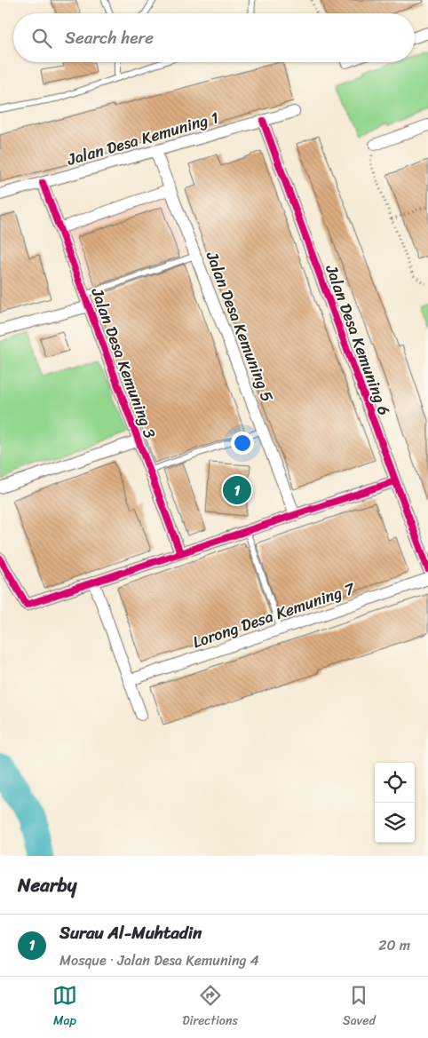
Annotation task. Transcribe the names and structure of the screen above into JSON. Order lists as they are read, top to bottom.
{
  "streets": {
    "street": [
      "Jalan Desa Kemuning 1",
      "Jalan Desa Kemuning 5",
      "Jalan Desa Kemuning 6",
      "Jalan Desa Kemuning 3",
      "Lorong Desa Kemuning 7"
    ]
  },
  "crossings": [
    ["Jalan Desa Kemuning 1", "Jalan Desa Kemuning 5"],
    ["Jalan Desa Kemuning 1", "Jalan Desa Kemuning 6"],
    ["Jalan Desa Kemuning 1", "Jalan Desa Kemuning 3"]
  ],
  "page": {
    "search": "Search here",
    "pins": "1",
    "heading": "Nearby",
    "list": [
      {
        "mark": "1",
        "name": "Surau Al-Muhtadin",
        "note": "Mosque · Jalan Desa Kemuning 4",
        "value": "20 m"
      }
    ],
    "nav": ["Map", "Directions", "Saved"]
  }
}
